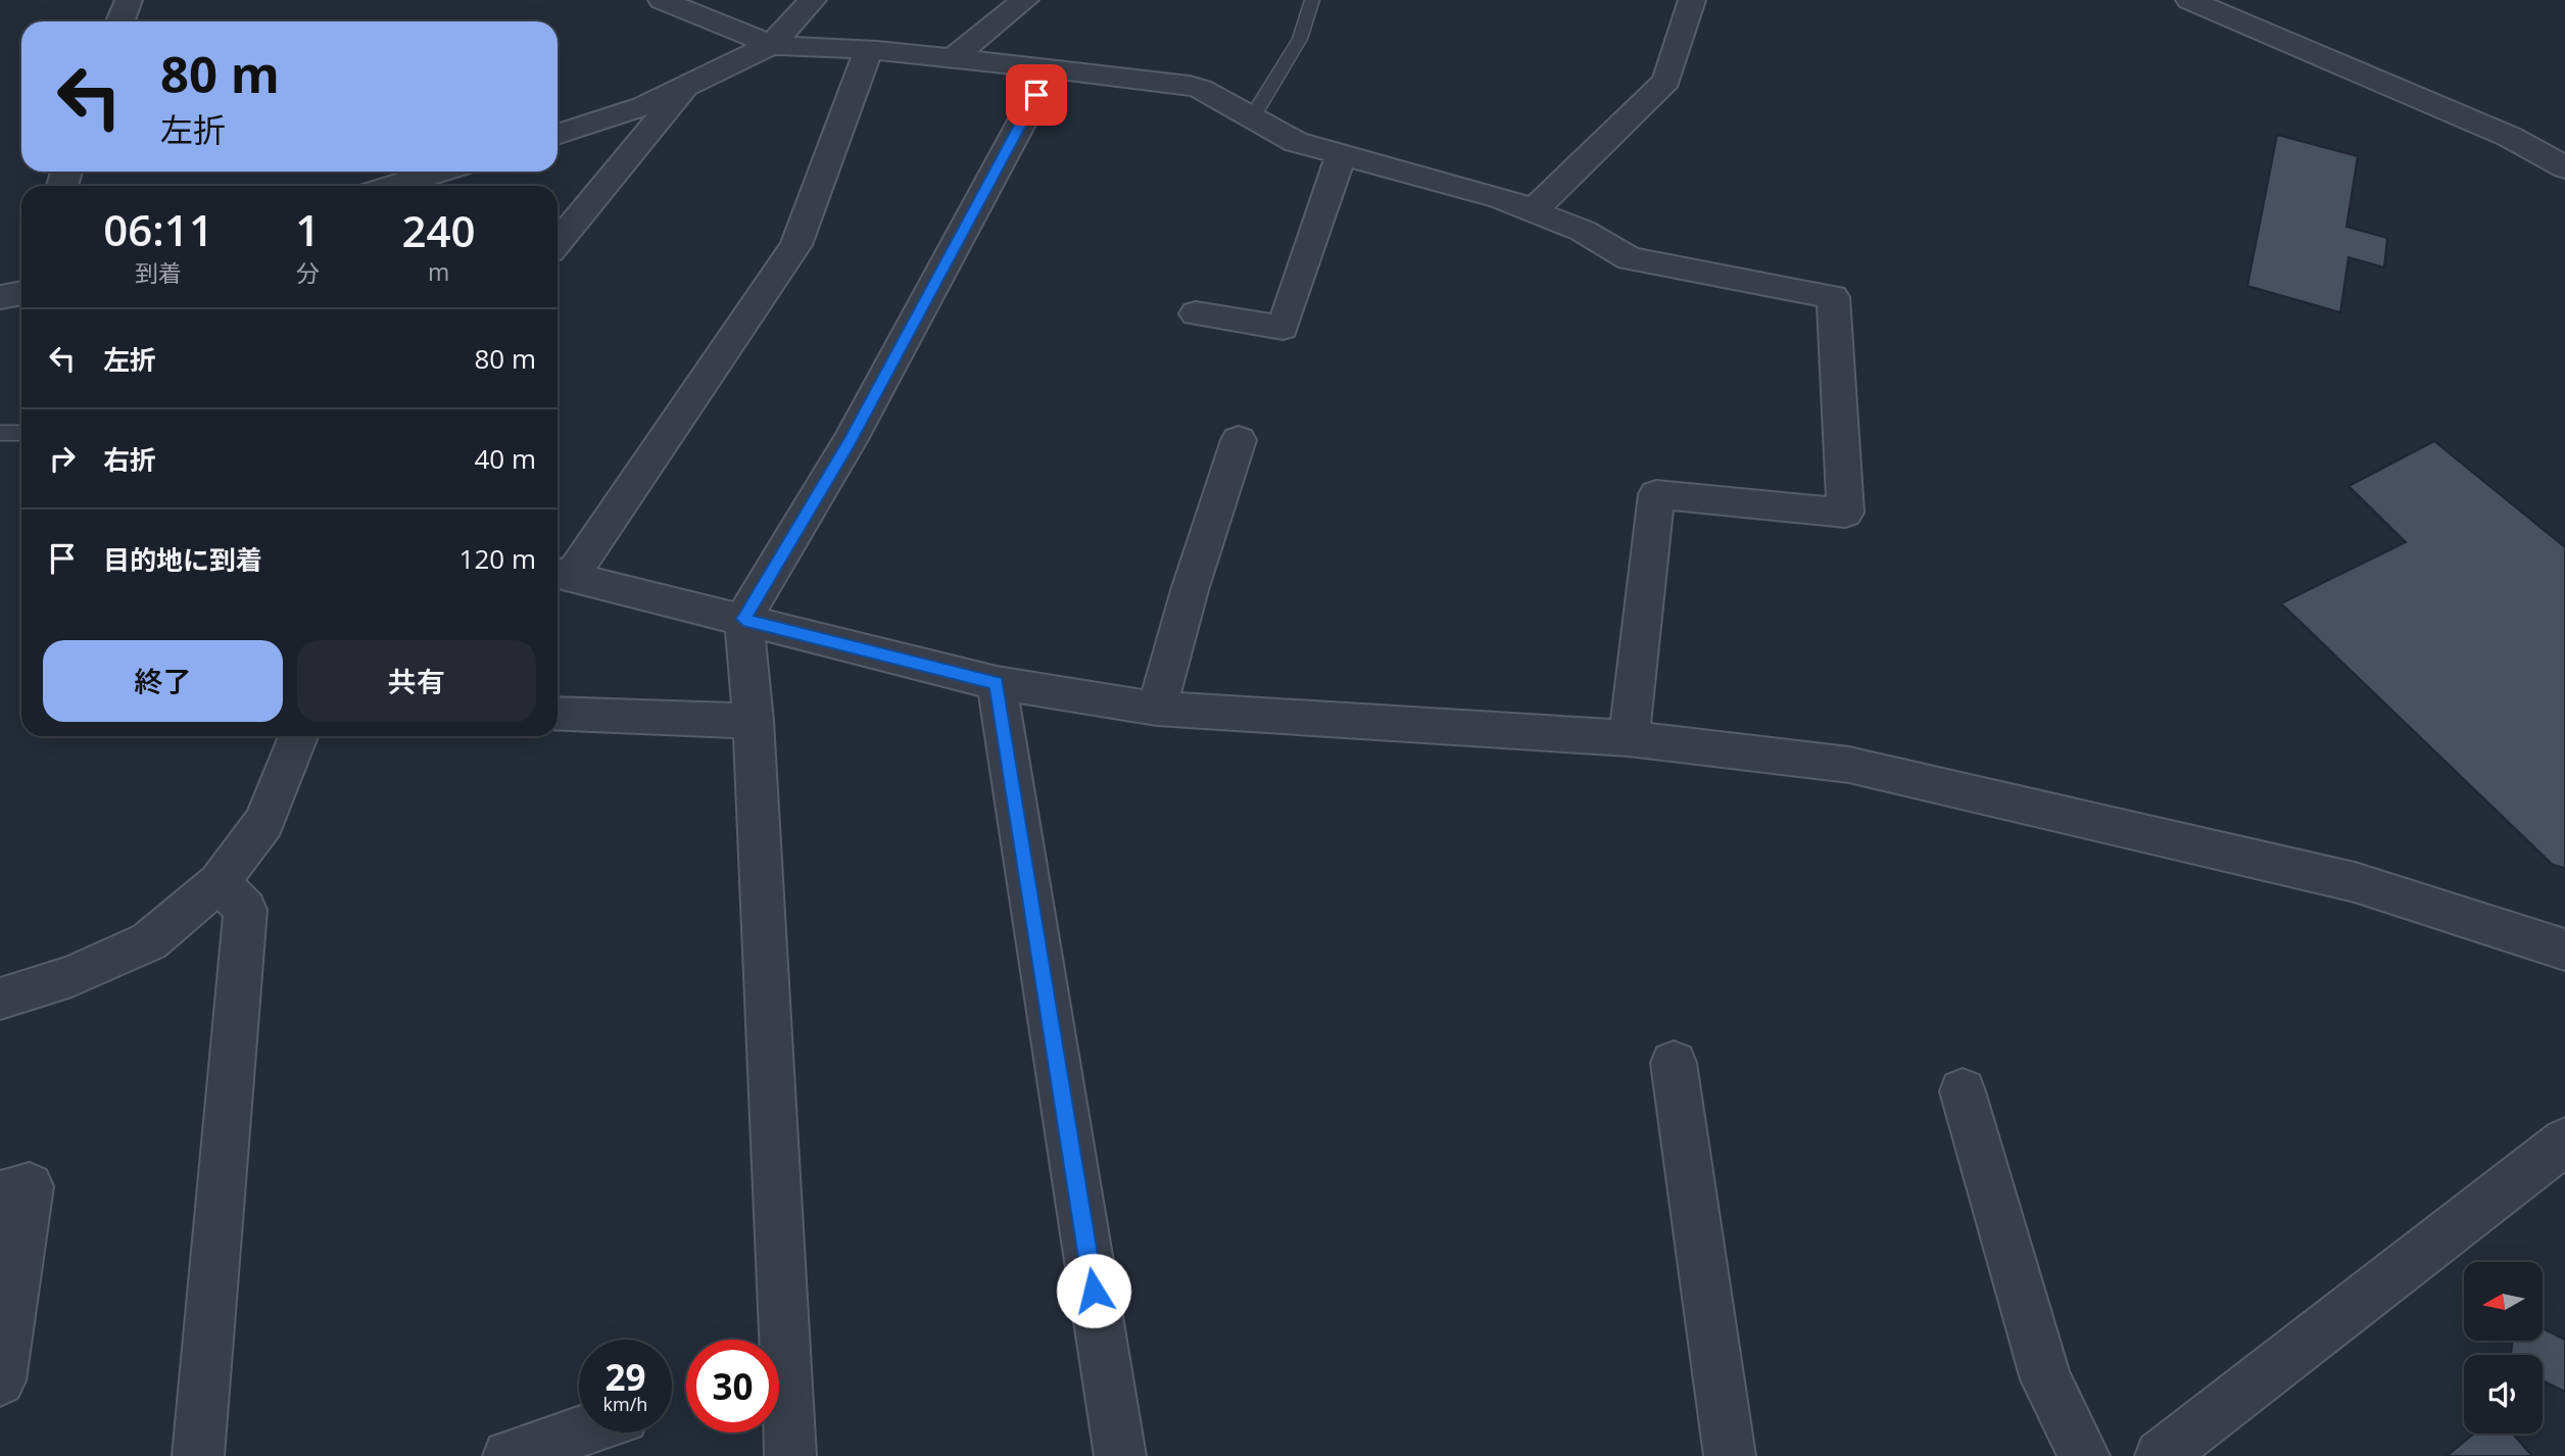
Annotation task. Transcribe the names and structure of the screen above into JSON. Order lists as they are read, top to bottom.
{
  "north": "left",
  "page": {
    "turn": ["80 m", "左折"],
    "eta": [
      "06:11",
      "到着",
      "1",
      "分",
      "240",
      "m"
    ],
    "list": [
      {
        "name": "左折",
        "value": "80 m"
      },
      {
        "name": "右折",
        "value": "40 m"
      },
      {
        "name": "目的地に到着",
        "value": "120 m"
      }
    ],
    "buttons": ["終了", "共有"],
    "speed": "29 km/h",
    "limit": "30"
  }
}
